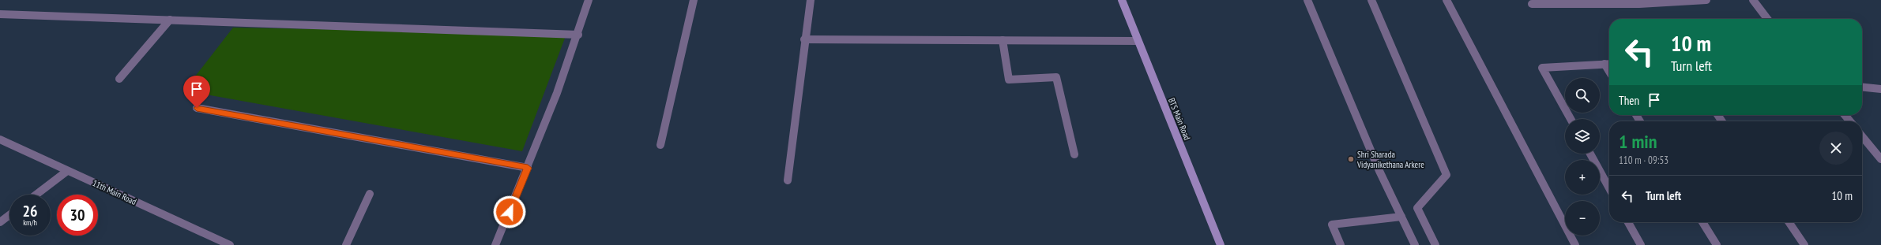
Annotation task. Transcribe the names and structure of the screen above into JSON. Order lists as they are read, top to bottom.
{
  "streets": {
    "street": ["BTS Main Road", "11th Main Road"]
  },
  "places": ["Shri Sharada Vidyanikethana Arkere"],
  "page": {
    "turn": ["10 m", "Turn left"],
    "map_buttons": ["+", "−"],
    "then": "Then",
    "heading": ["1 min", "110 m · 09:53"],
    "list": [
      {
        "name": "Turn left",
        "value": "10 m"
      }
    ],
    "speed": "26 km/h",
    "limit": "30"
  }
}
